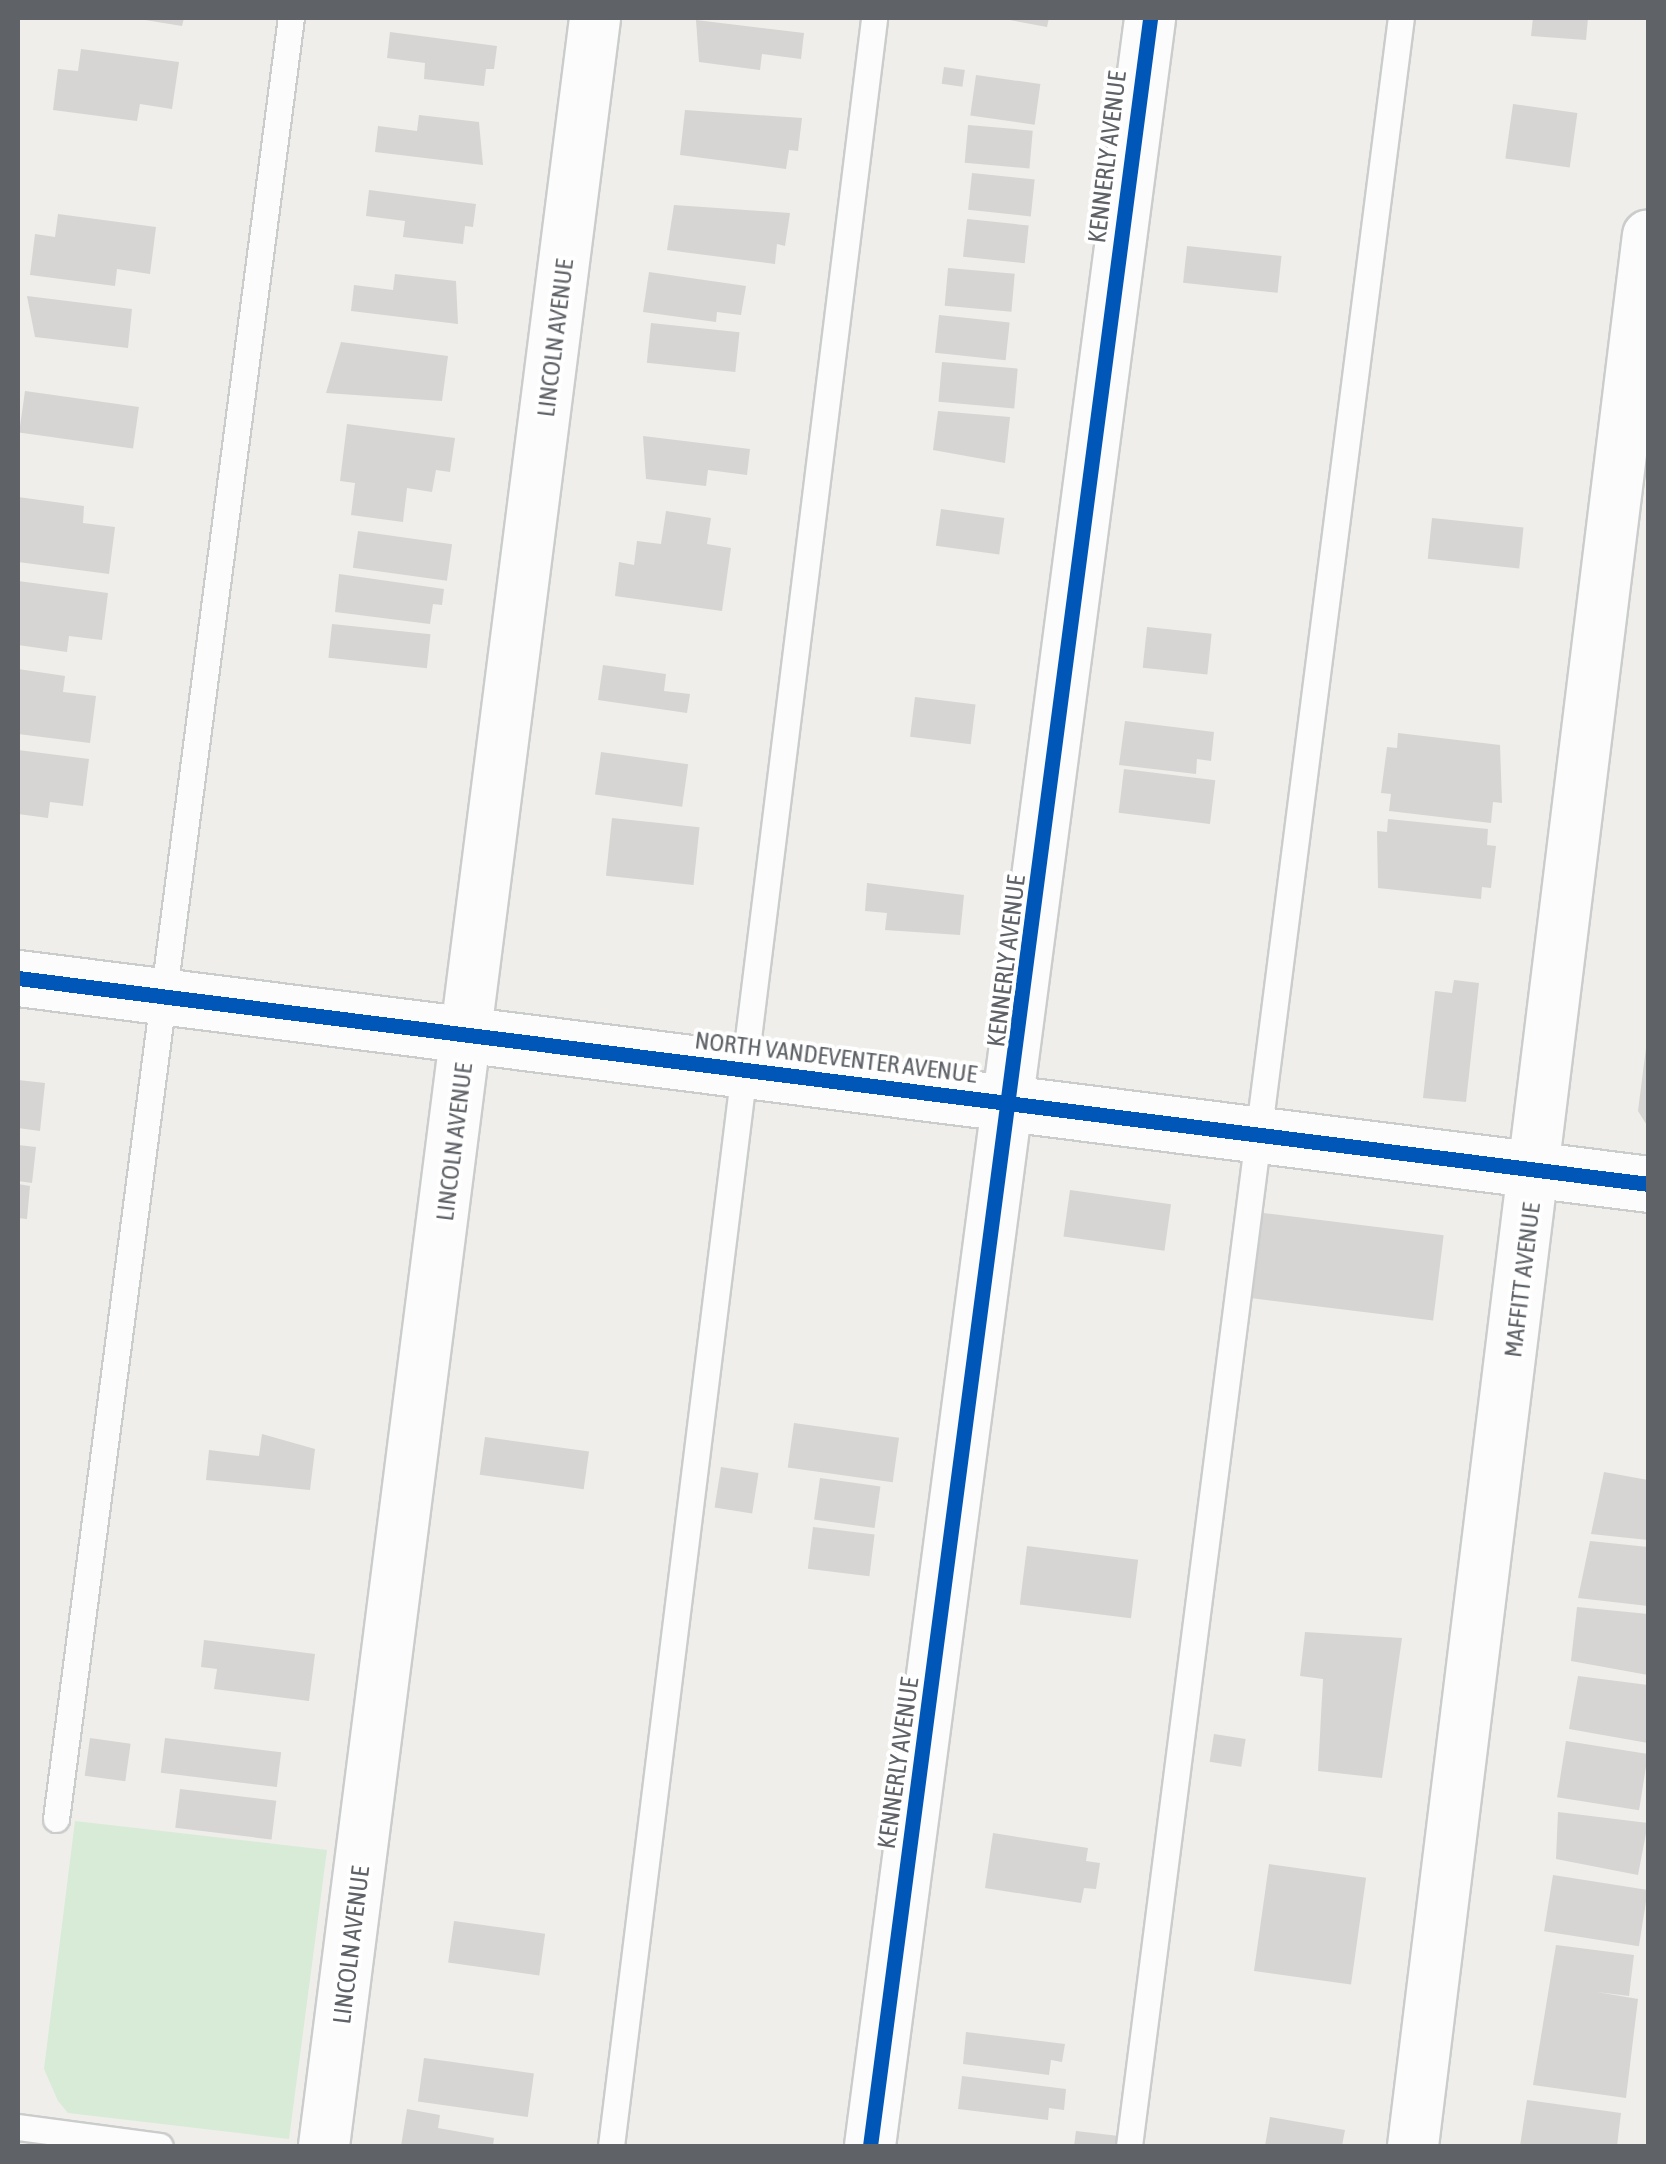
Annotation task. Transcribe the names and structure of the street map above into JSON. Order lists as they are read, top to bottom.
{
  "streets": {
    "main road": ["NORTH VANDEVENTER AVENUE"],
    "street": ["KENNERLY AVENUE", "LINCOLN AVENUE", "MAFFITT AVENUE"]
  },
  "crossings": [
    ["KENNERLY AVENUE", "NORTH VANDEVENTER AVENUE"],
    ["LINCOLN AVENUE", "NORTH VANDEVENTER AVENUE"],
    ["NORTH VANDEVENTER AVENUE", "MAFFITT AVENUE"]
  ]
}
